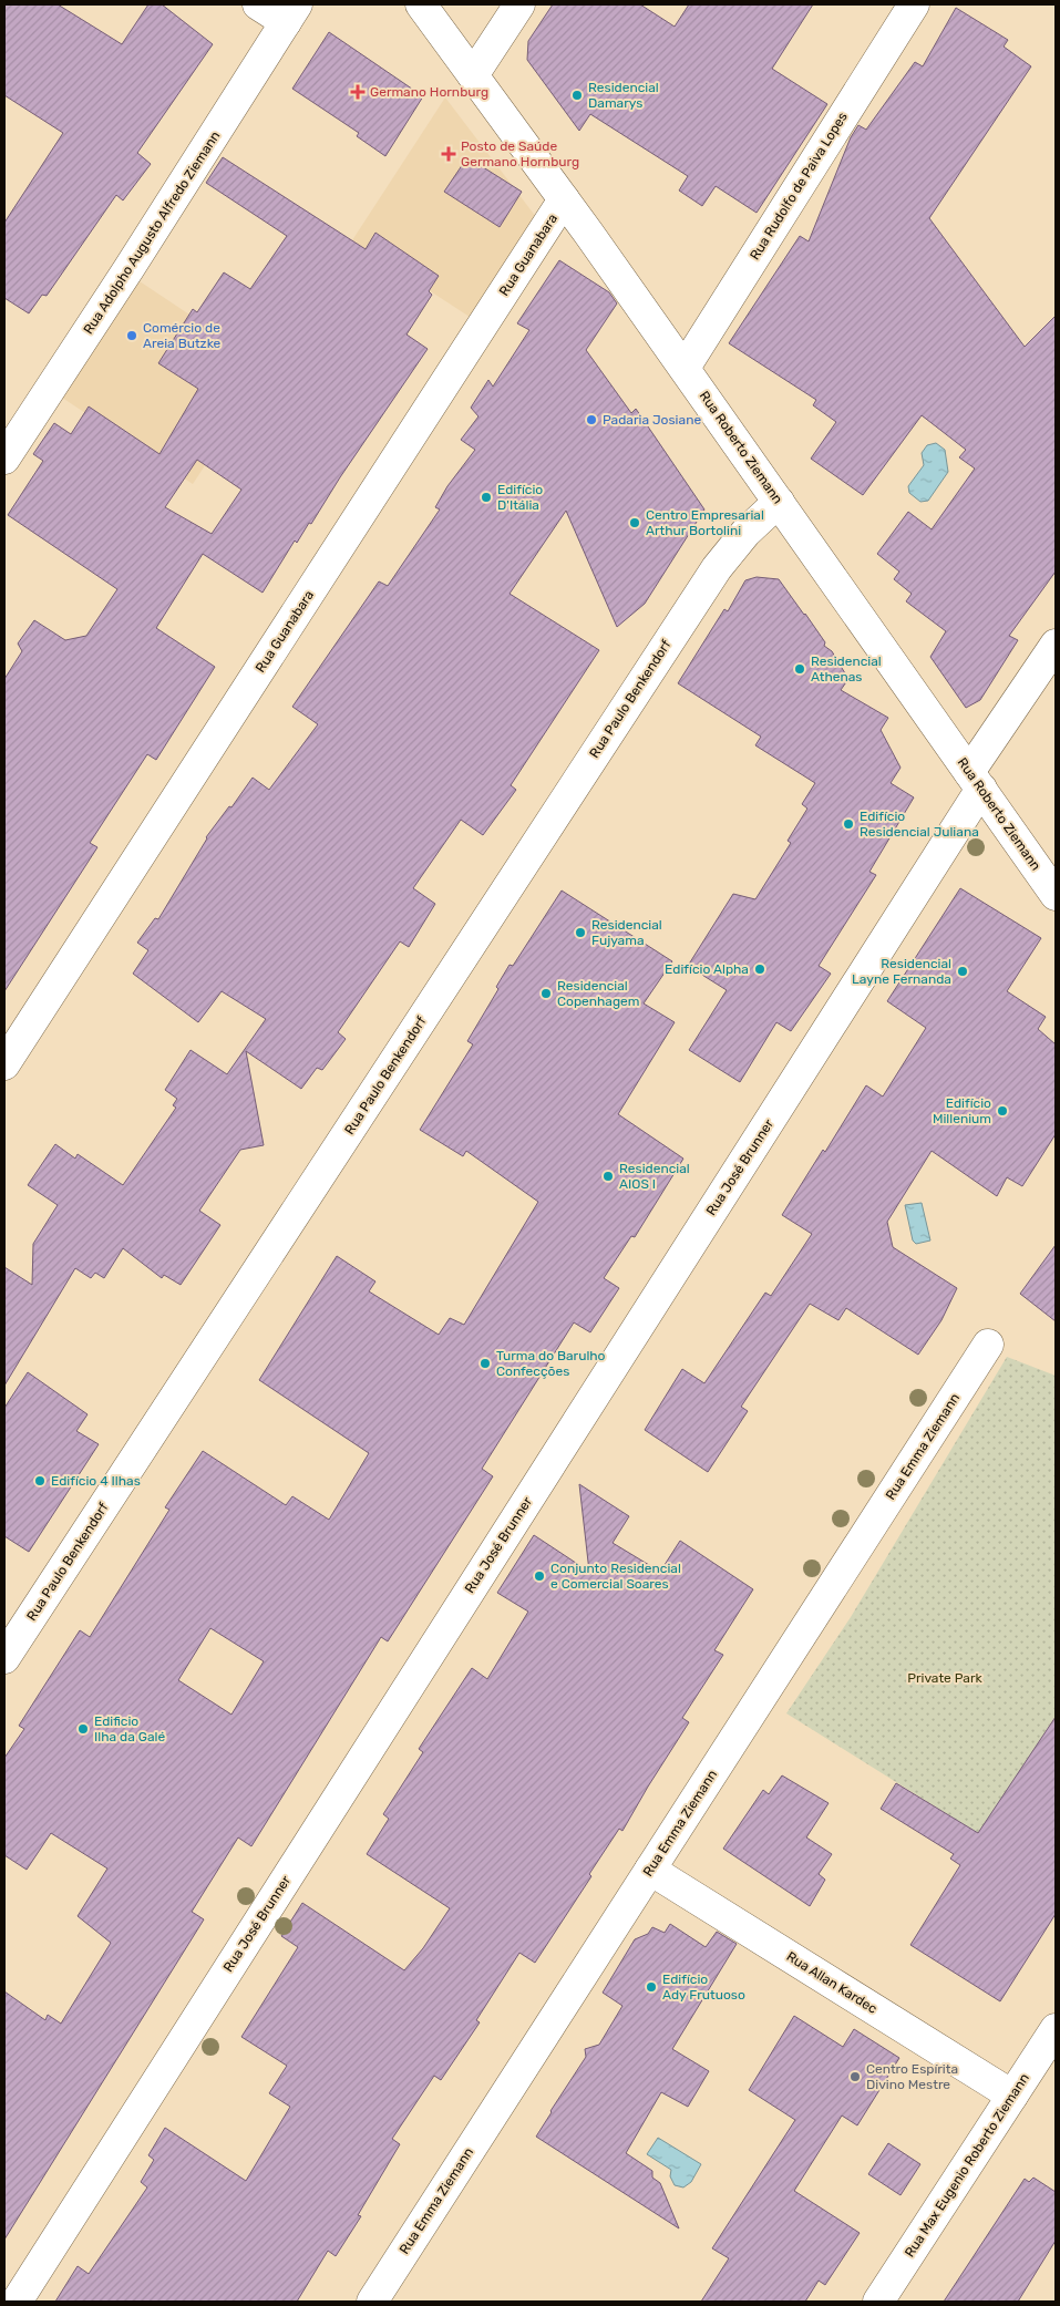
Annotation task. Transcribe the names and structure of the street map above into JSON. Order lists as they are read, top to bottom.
{
  "streets": {
    "street": [
      "Rua Rudolfo de Paiva Lopes",
      "Rua Adolpho Augusto Alfredo Ziemann",
      "Rua Guanabara",
      "Rua Roberto Ziemann",
      "Rua Paulo Benkendorf",
      "Rua José Brunner",
      "Rua Emma Ziemann",
      "Rua Allan Kardec",
      "Rua Max Eugenio Roberto Ziemann"
    ]
  },
  "crossings": [
    ["Rua Rudolfo de Paiva Lopes", "Rua Roberto Ziemann"],
    ["Rua Guanabara", "Rua Roberto Ziemann"],
    ["Rua Roberto Ziemann", "Rua Paulo Benkendorf"],
    ["Rua Roberto Ziemann", "Rua José Brunner"],
    ["Rua Emma Ziemann", "Rua Allan Kardec"],
    ["Rua Allan Kardec", "Rua Max Eugenio Roberto Ziemann"]
  ],
  "parks": ["Private Park"],
  "places": {
    "health": ["Germano Hornburg", "Posto de Saúde Germano Hornburg"],
    "other": [
      "Residencial Damarys",
      "Comércio de Areia Butzke",
      "Padaria Josiane",
      "Edifício D'Itália",
      "Centro Empresarial Arthur Bortolini",
      "Residencial Athenas",
      "Edifício Residencial Juliana",
      "Residencial Fujyama",
      "Edifício Alpha",
      "Residencial Layne Fernanda",
      "Residencial Copenhagem",
      "Edifício Millenium",
      "Residencial AIOS I",
      "Turma do Barulho Confecções",
      "Edifício 4 Ilhas",
      "Conjunto Residencial e Comercial Soares",
      "Edificio Ilha da Galé",
      "Edifício Ady Frutuoso",
      "Centro Espírita Divino Mestre"
    ]
  }
}
